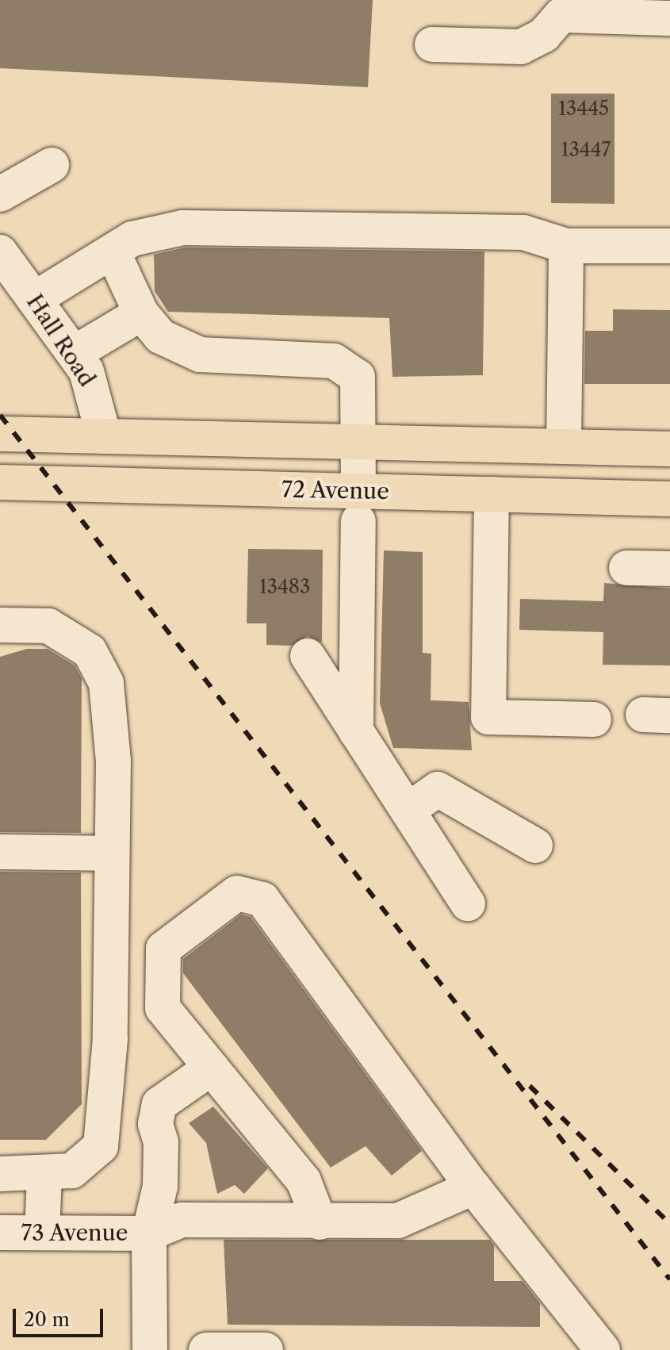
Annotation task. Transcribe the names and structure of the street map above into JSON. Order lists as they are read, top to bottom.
{
  "streets": {
    "main road": ["72 Avenue"],
    "street": ["Hall Road", "73 Avenue"]
  },
  "house_numbers": ["13445", "13447", "13483"],
  "scale_bar": "20 m"
}
